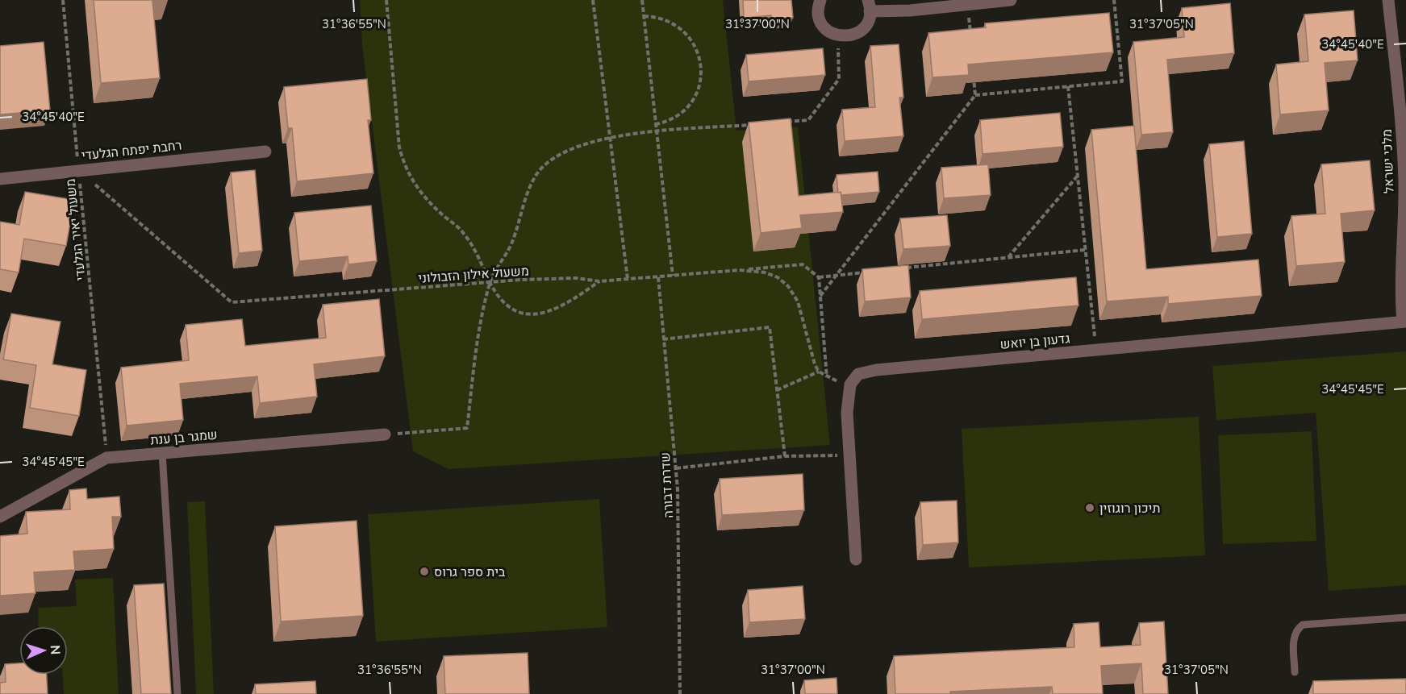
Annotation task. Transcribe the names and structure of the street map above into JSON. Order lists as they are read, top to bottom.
{
  "streets": {
    "street": [
      "רחבת יפתח הגלעדי",
      "מלכי ישראל",
      "גדעון בן יואש",
      "שמגר בן ענת"
    ],
    "path": ["משעול יאיר הגלעדי", "משעול אילון הזבולוני", "שדרת דבורה"]
  },
  "crossings": [
    ["רחבת יפתח הגלעדי", "משעול יאיר הגלעדי"],
    ["רחבת יפתח הגלעדי", "משעול אילון הזבולוני"],
    ["מלכי ישראל", "גדעון בן יואש"],
    ["משעול יאיר הגלעדי", "משעול אילון הזבולוני"],
    ["משעול יאיר הגלעדי", "שמגר בן ענת"],
    ["משעול אילון הזבולוני", "גדעון בן יואש"],
    ["משעול אילון הזבולוני", "שדרת דבורה"]
  ],
  "places": ["תיכון רוגוזין", "בית ספר גרוס"],
  "north": "right",
  "coordinates": [
    "31°36'55\"N",
    "31°37'00\"N",
    "31°37'05\"N",
    "34°45'40\"E",
    "34°45'45\"E"
  ]
}
